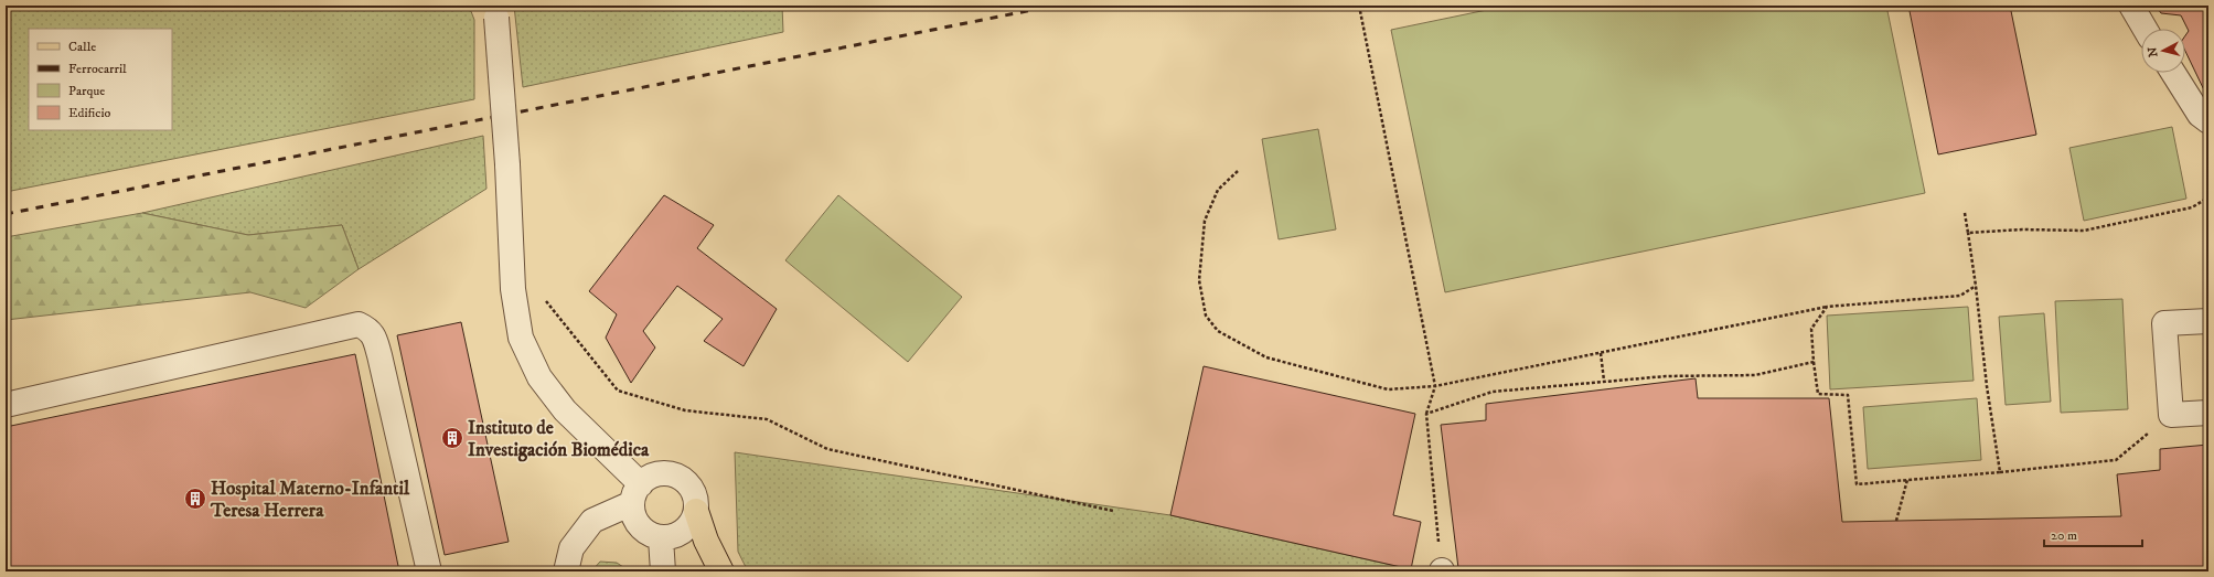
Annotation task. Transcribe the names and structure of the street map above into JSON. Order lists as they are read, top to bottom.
{
  "places": {
    "building": ["Instituto de Investigación Biomédica", "Hospital Materno-Infantil Teresa Herrera"]
  },
  "legend": [
    "Calle",
    "Ferrocarril",
    "Parque",
    "Edificio"
  ],
  "scale_bar": "20 m",
  "north": "left"
}
